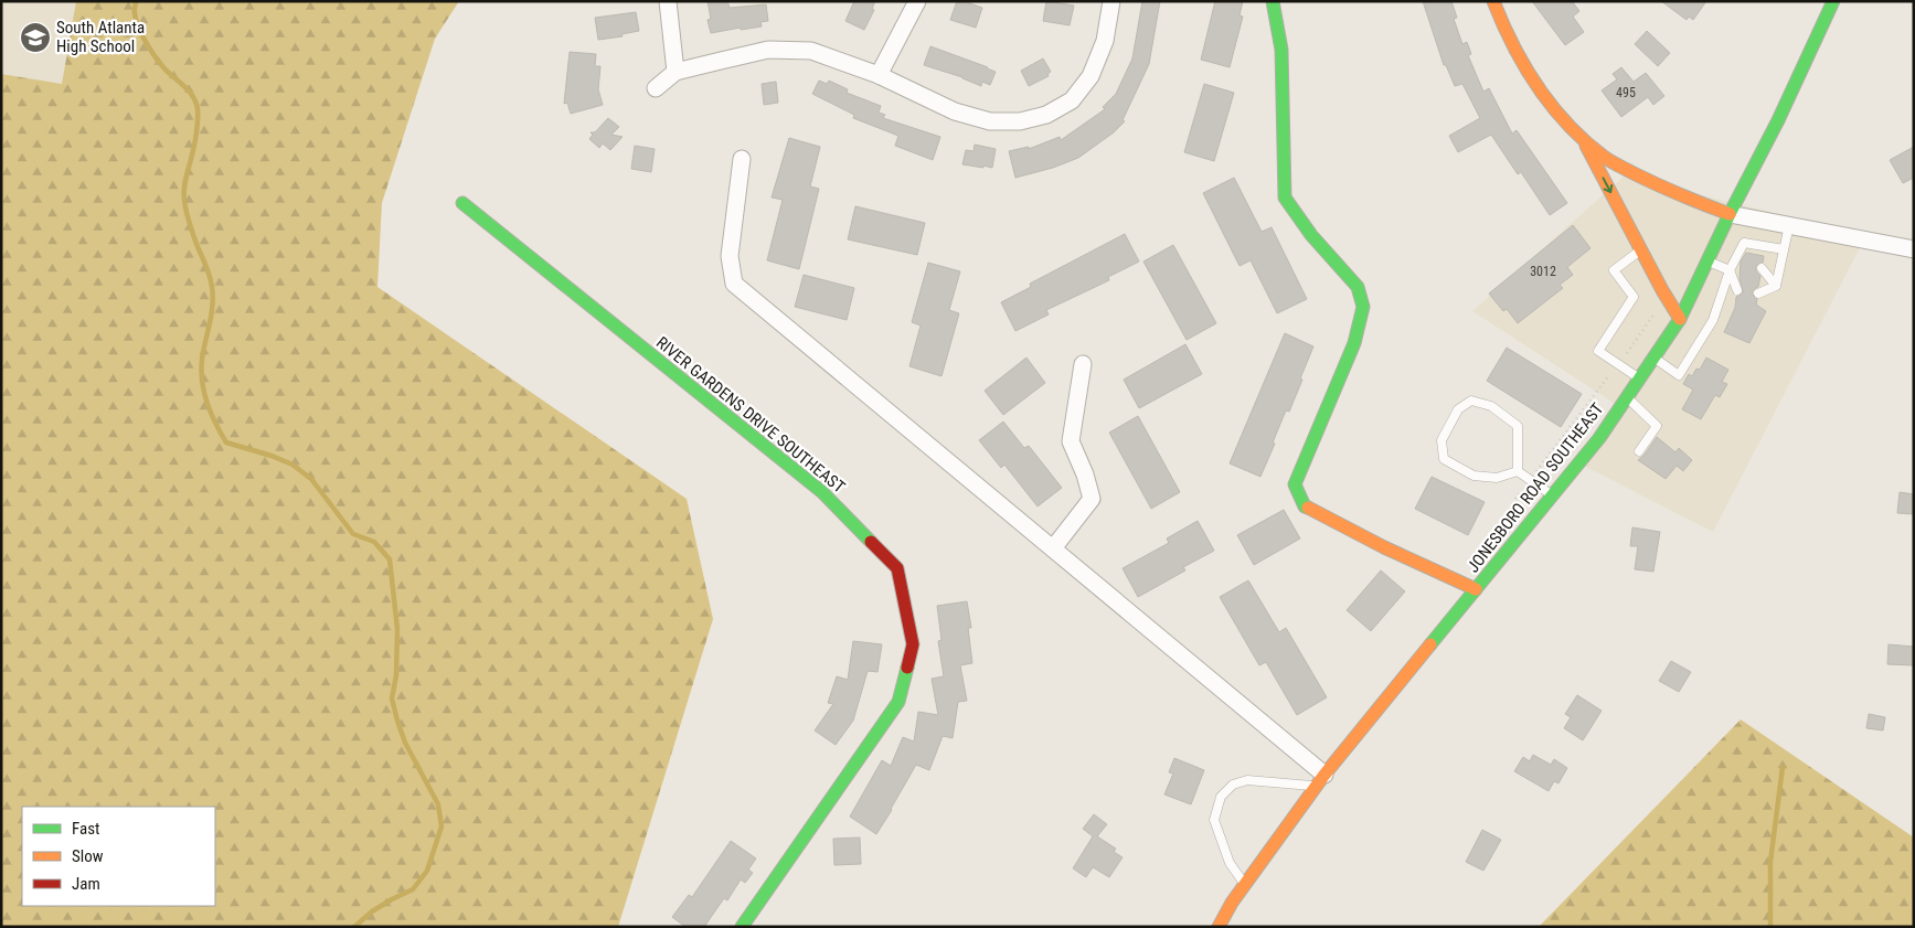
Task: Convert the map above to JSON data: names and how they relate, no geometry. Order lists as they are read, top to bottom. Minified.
{"streets":{"street":["RIVER GARDENS DRIVE SOUTHEAST","JONESBORO ROAD SOUTHEAST"]},"places":{"school or university":["South Atlanta High School"]},"house_numbers":["495","3012"],"legend":["Fast","Slow","Jam"]}
